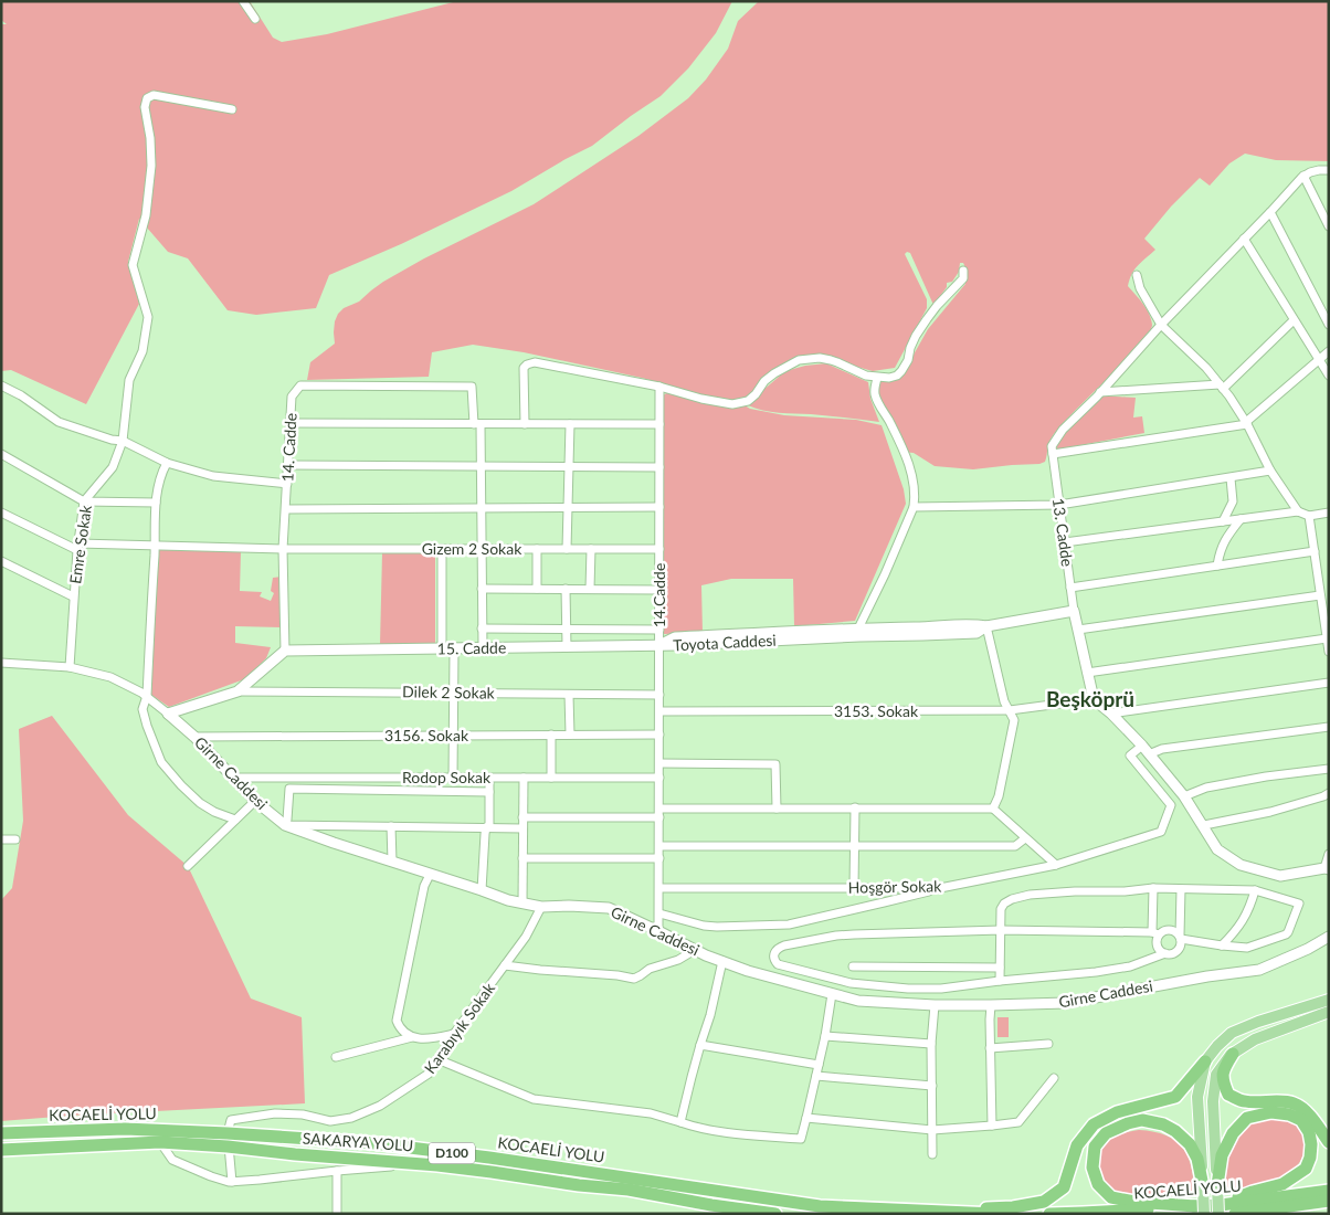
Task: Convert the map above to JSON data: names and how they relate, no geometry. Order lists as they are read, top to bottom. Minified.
{"streets":{"highway":["KOCAELİ YOLU","SAKARYA YOLU","D100"],"street":["14. Cadde","13. Cadde","Emre Sokak","Gizem 2 Sokak","14.Cadde","Toyota Caddesi","15. Cadde","Dilek 2 Sokak","3153. Sokak","3156. Sokak","Girne Caddesi","Rodop Sokak","Hoşgör Sokak","Karabıyık Sokak"]},"crossings":[["14. Cadde","Gizem 2 Sokak"],["14. Cadde","15. Cadde"],["13. Cadde","Toyota Caddesi"],["13. Cadde","3153. Sokak"],["Emre Sokak","Gizem 2 Sokak"],["Emre Sokak","Girne Caddesi"],["Gizem 2 Sokak","14.Cadde"],["14.Cadde","Toyota Caddesi"],["14.Cadde","15. Cadde"],["14.Cadde","Dilek 2 Sokak"],["14.Cadde","3153. Sokak"],["14.Cadde","3156. Sokak"],["14.Cadde","Girne Caddesi"],["14.Cadde","Rodop Sokak"],["14.Cadde","Hoşgör Sokak"],["Toyota Caddesi","15. Cadde"],["3156. Sokak","Girne Caddesi"],["Girne Caddesi","Rodop Sokak"],["Girne Caddesi","Karabıyık Sokak"],["Karabıyık Sokak","KOCAELİ YOLU"]],"districts":["Beşköprü"]}
